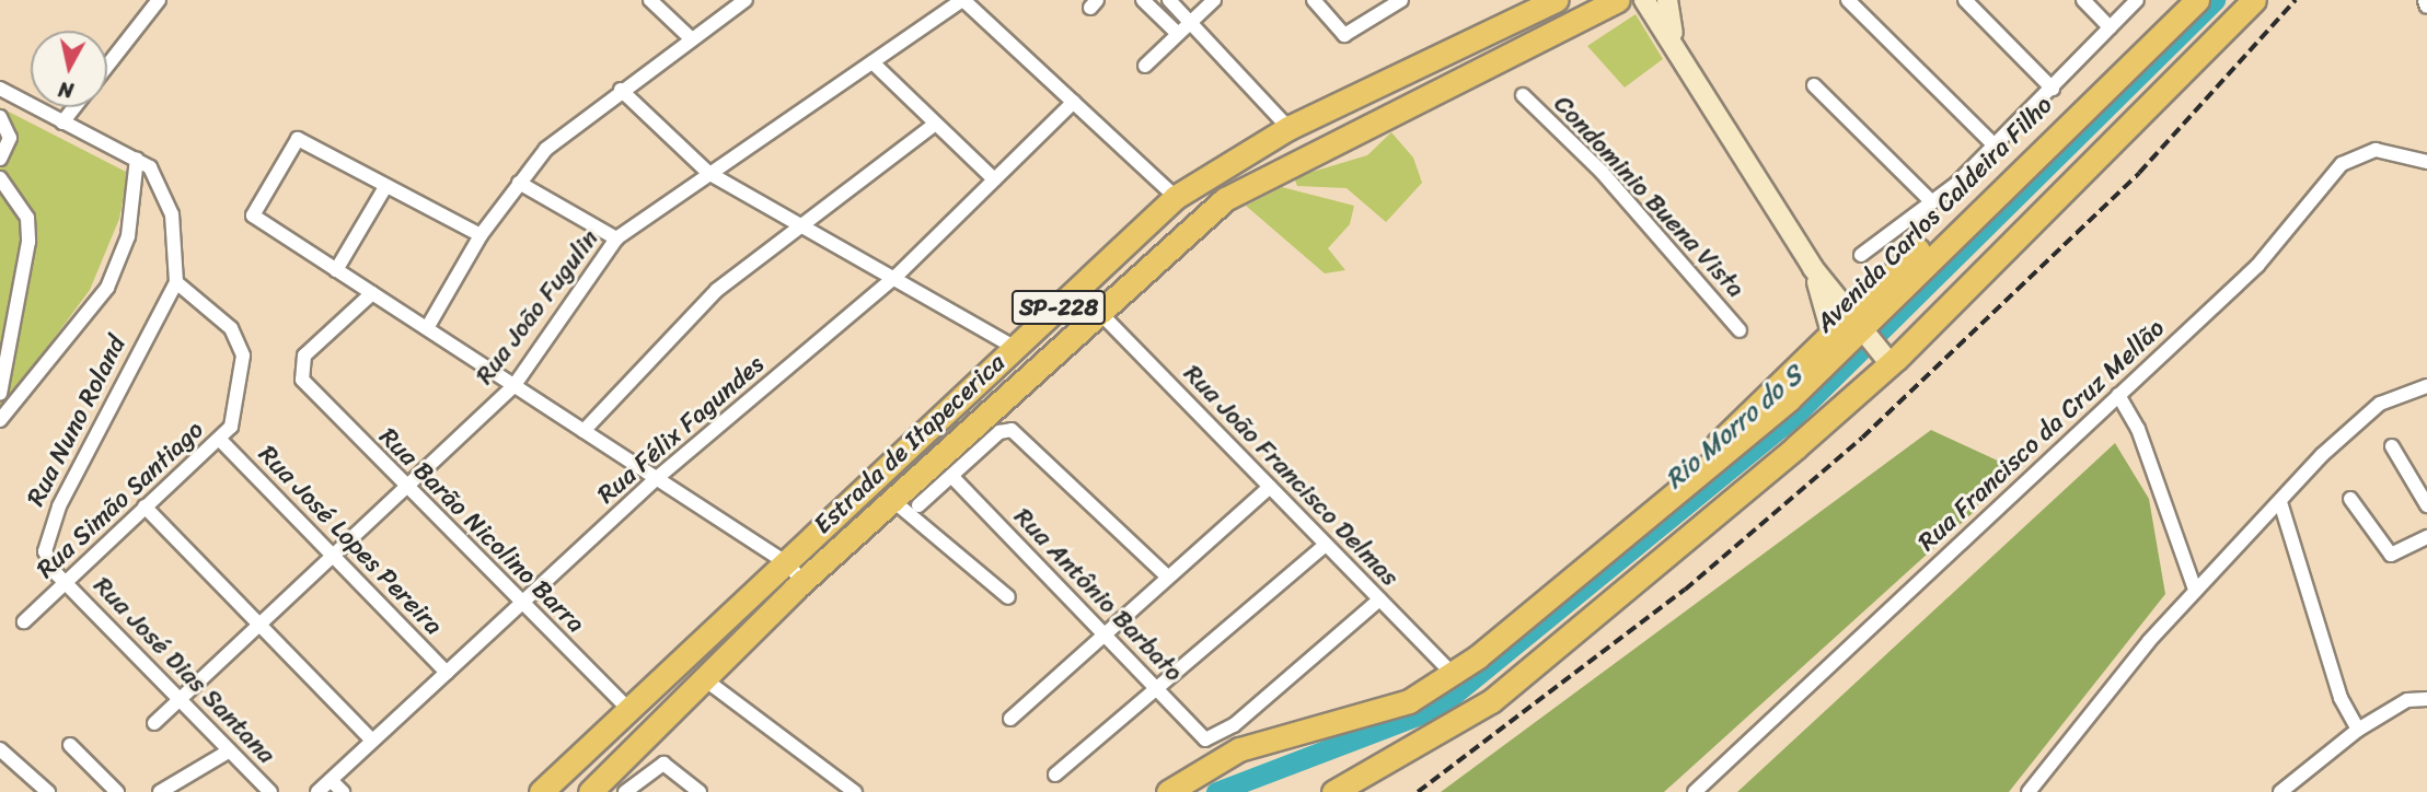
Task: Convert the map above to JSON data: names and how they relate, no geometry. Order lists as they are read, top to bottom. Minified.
{"streets":{"main road":["Avenida Carlos Caldeira Filho","SP-228","Estrada de Itapecerica"],"street":["Condominio Buena Vista","Rua João Fugulin","Rua Nuno Roland","Rua Félix Fagundes","Rua Francisco da Cruz Mellão","Rua João Francisco Delmas","Rua Simão Santiago","Rua Barão Nicolino Barra","Rua José Lopes Pereira","Rua Antônio Barbato","Rua José Dias Santana"]},"crossings":[["Avenida Carlos Caldeira Filho","Rua João Francisco Delmas"],["Rua João Fugulin","Rua Barão Nicolino Barra"],["Rua João Fugulin","Rua José Lopes Pereira"],["Rua João Fugulin","Rua José Dias Santana"],["Rua Nuno Roland","Rua Simão Santiago"],["Rua Nuno Roland","Rua José Dias Santana"],["Rua Félix Fagundes","Rua Barão Nicolino Barra"],["Rua Félix Fagundes","Rua José Lopes Pereira"],["Estrada de Itapecerica","Rua João Francisco Delmas"],["Estrada de Itapecerica","Rua Barão Nicolino Barra"],["Rua João Francisco Delmas","Rua Antônio Barbato"],["Rua Simão Santiago","Rua José Lopes Pereira"],["Rua Simão Santiago","Rua José Dias Santana"]],"water":["Rio Morro do S"],"north":"bottom"}
